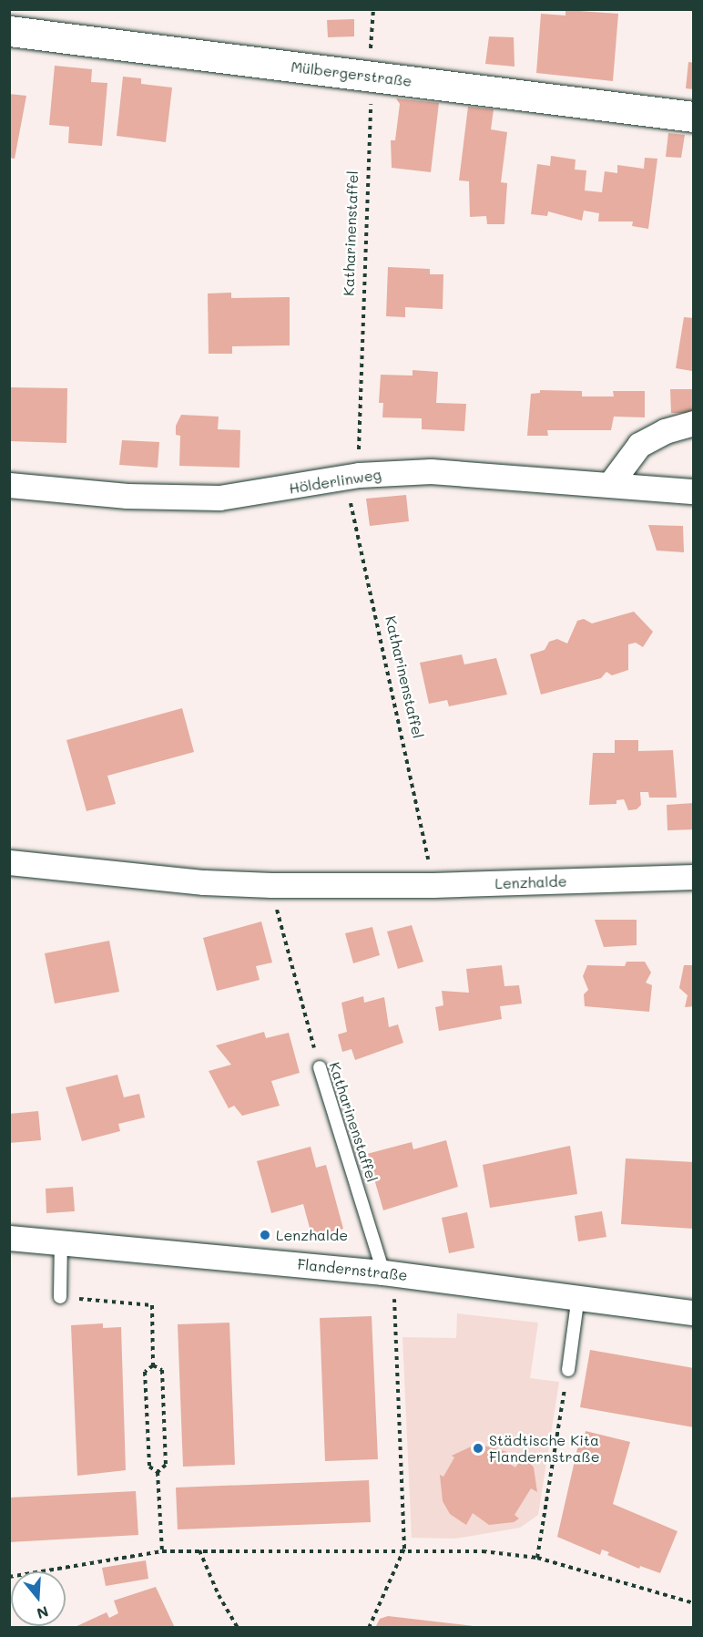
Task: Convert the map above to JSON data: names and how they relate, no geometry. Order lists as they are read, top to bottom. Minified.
{"streets":{"street":["Mülbergerstraße","Hölderlinweg","Lenzhalde","Flandernstraße"],"lane":["Katharinenstaffel"]},"crossings":[["Katharinenstaffel","Hölderlinweg"],["Katharinenstaffel","Lenzhalde"],["Katharinenstaffel","Flandernstraße"]],"places":["Lenzhalde","Städtische Kita Flandernstraße"],"north":"bottom"}
